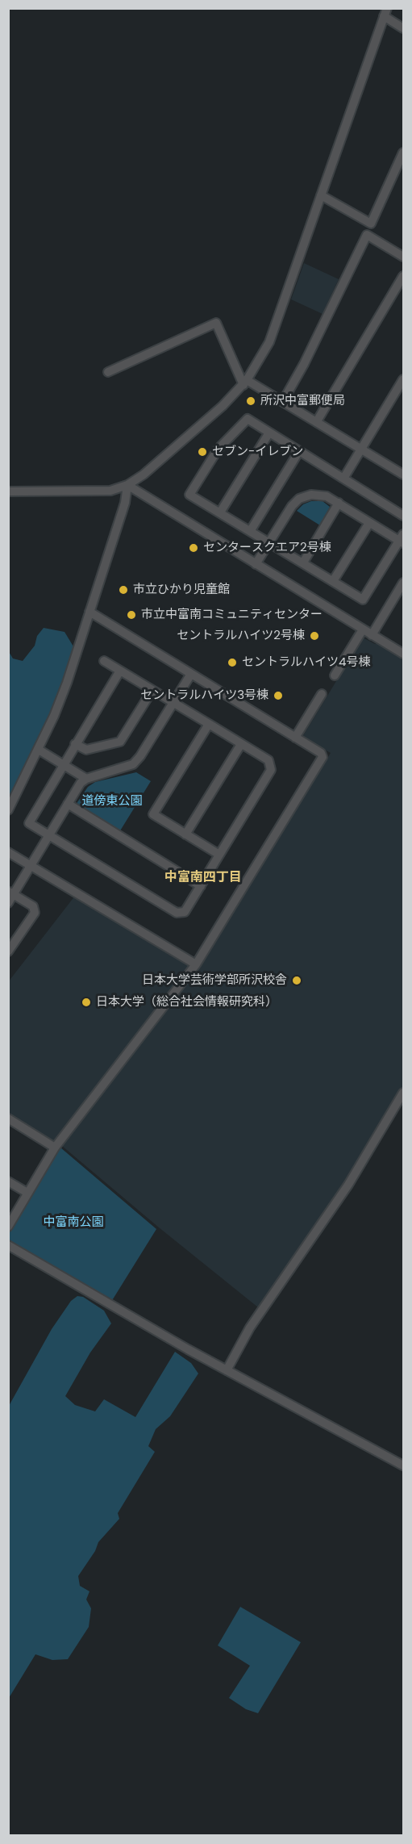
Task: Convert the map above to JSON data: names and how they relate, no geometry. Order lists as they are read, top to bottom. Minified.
{"districts":["中富南四丁目"],"parks":["道傍東公園","中富南公園"],"places":["所沢中富郵便局","セブン-イレブン","センタースクエア2号棟","市立ひかり児童館","市立中富南コミュニティセンター","セントラルハイツ2号棟","セントラルハイツ4号棟","セントラルハイツ3号棟","日本大学芸術学部所沢校舎","日本大学（総合社会情報研究科）"]}
